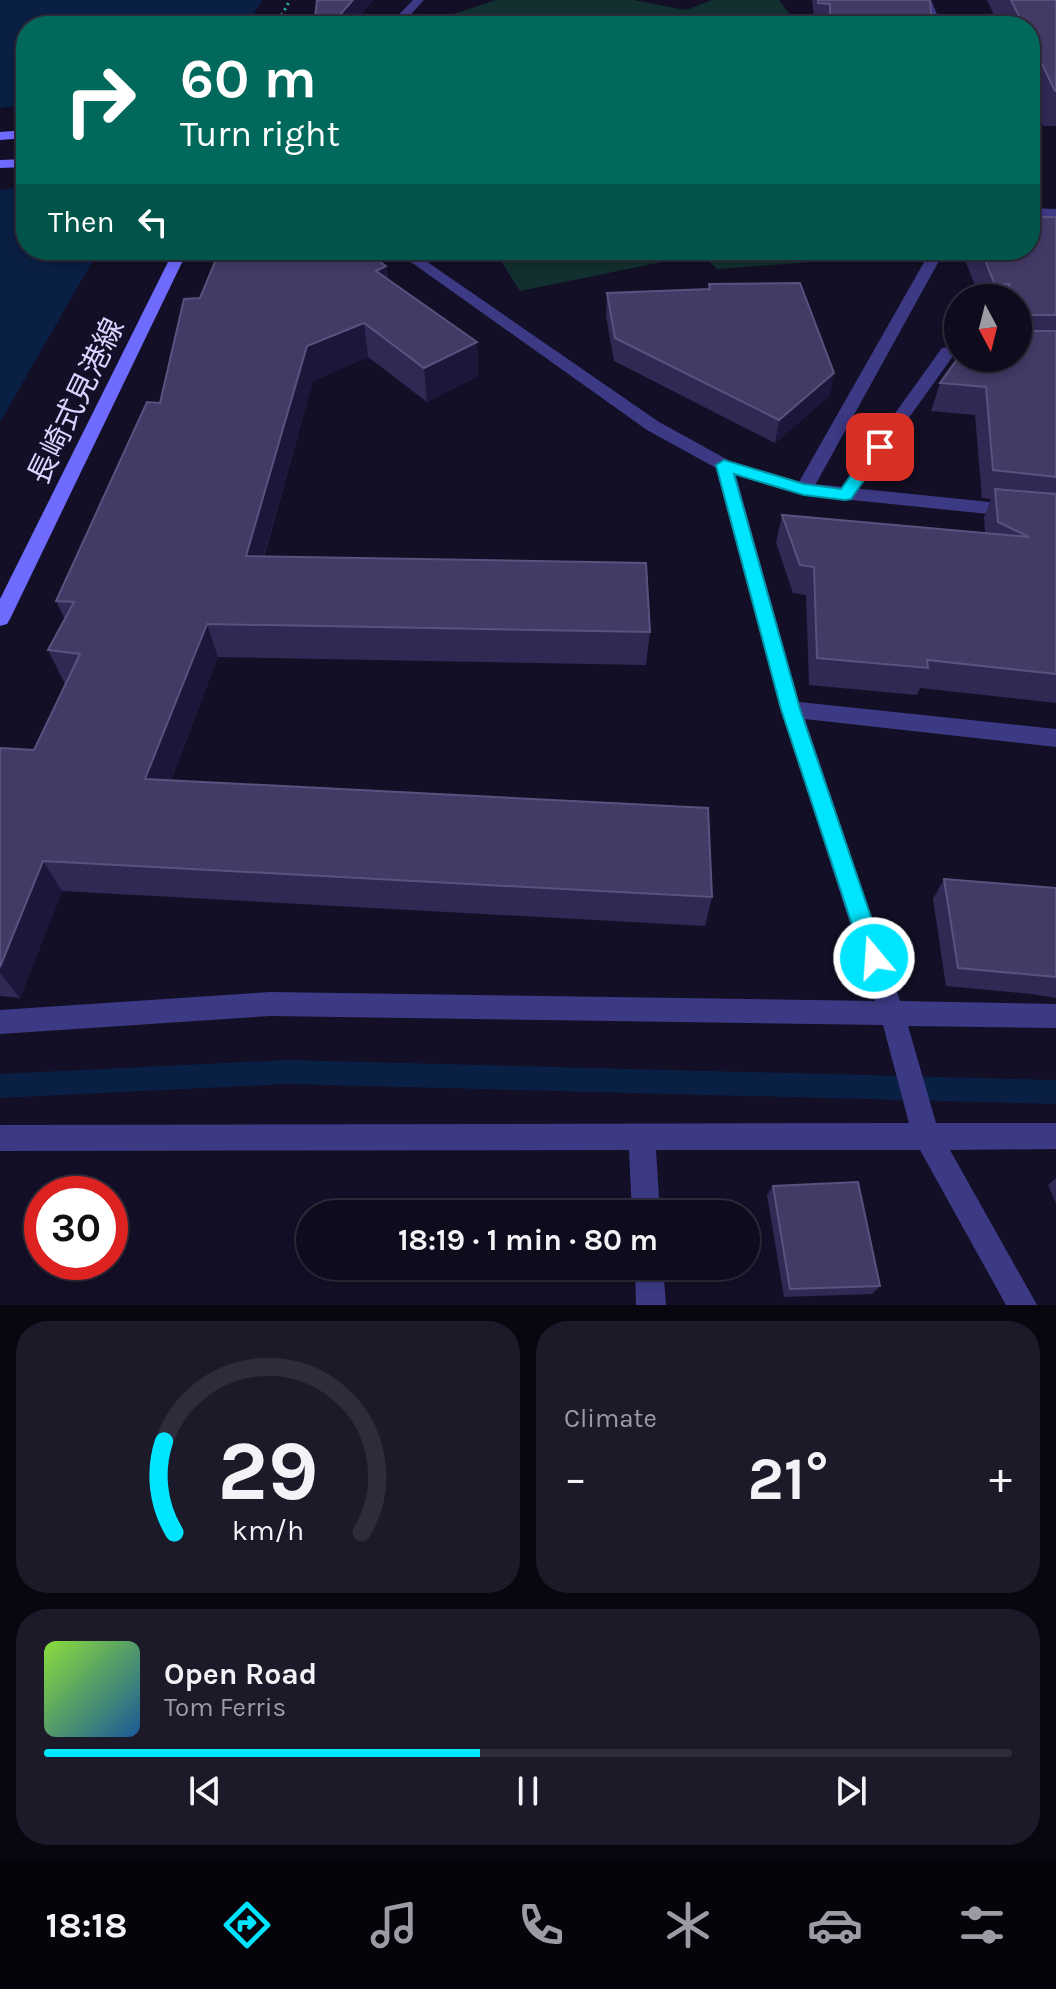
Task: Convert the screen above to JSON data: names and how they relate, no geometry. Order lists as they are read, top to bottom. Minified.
{"streets":{"main road":["長崎式見港線"]},"north":"bottom","page":{"turn":["60 m","Turn right"],"then":"Then","limit":"30","trip":"18:19 · 1 min · 80 m","tile":"Climate","heat":["−","21°","+"],"song":["Open Road","Tom Ferris"],"tabs":"18:18","gauge":["29","km/h"]}}
